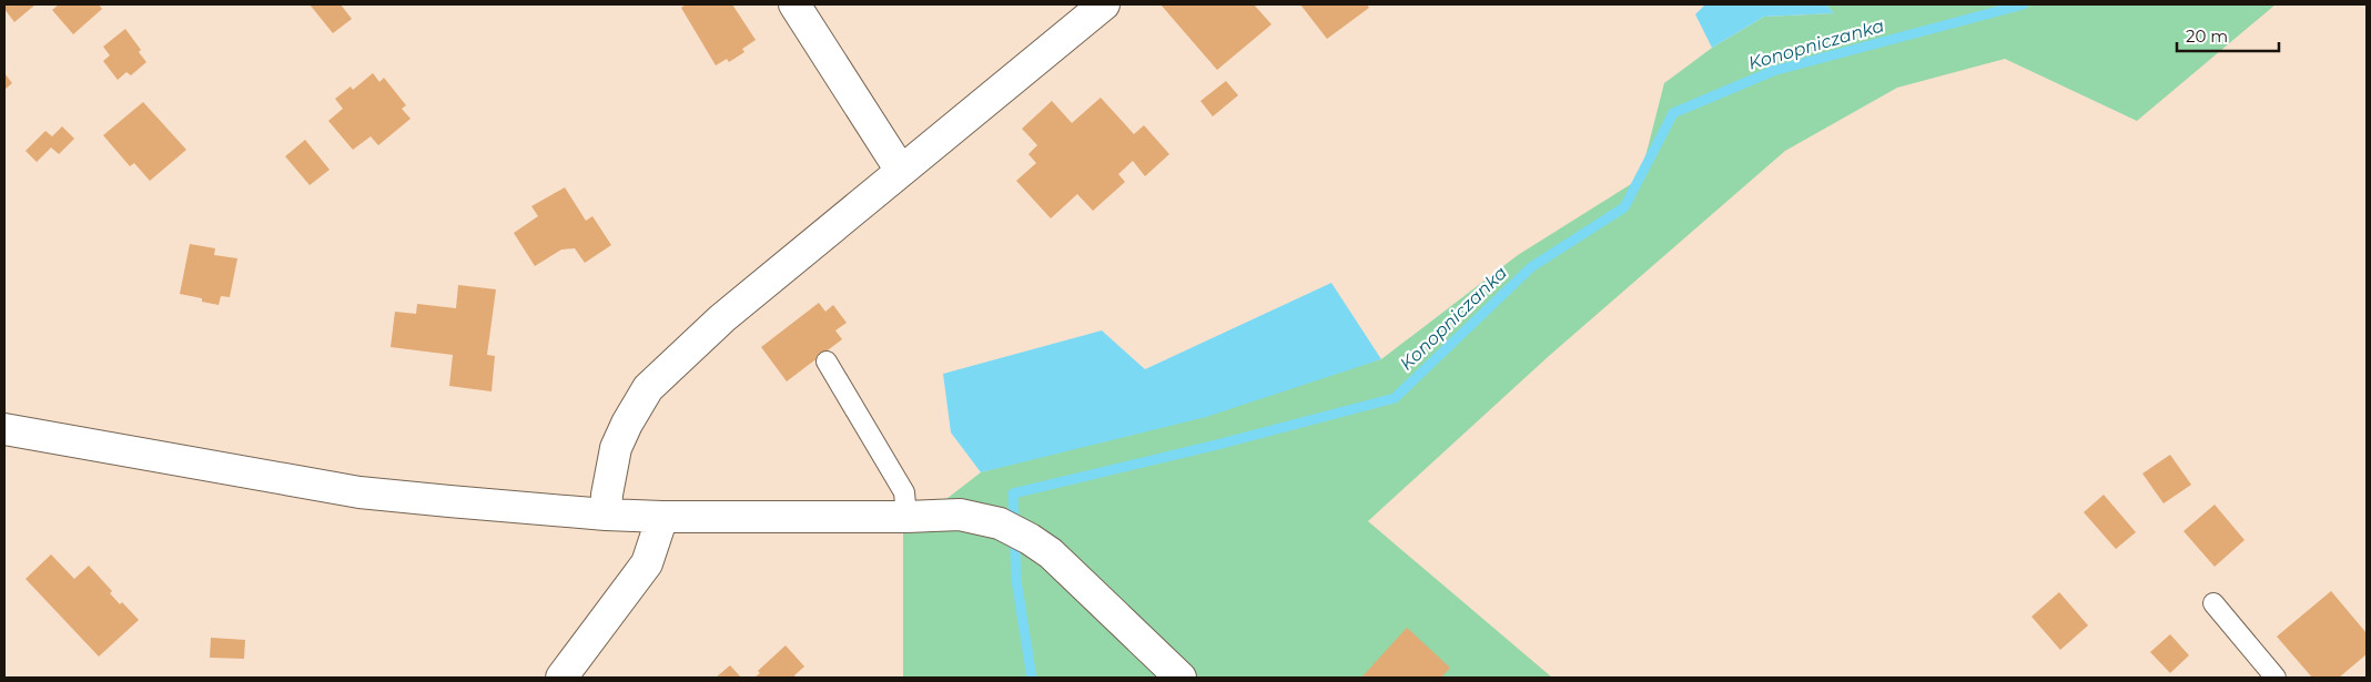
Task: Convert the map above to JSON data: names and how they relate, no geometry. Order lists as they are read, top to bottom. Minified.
{"water":["Konopniczanka"],"scale_bar":"20 m"}
